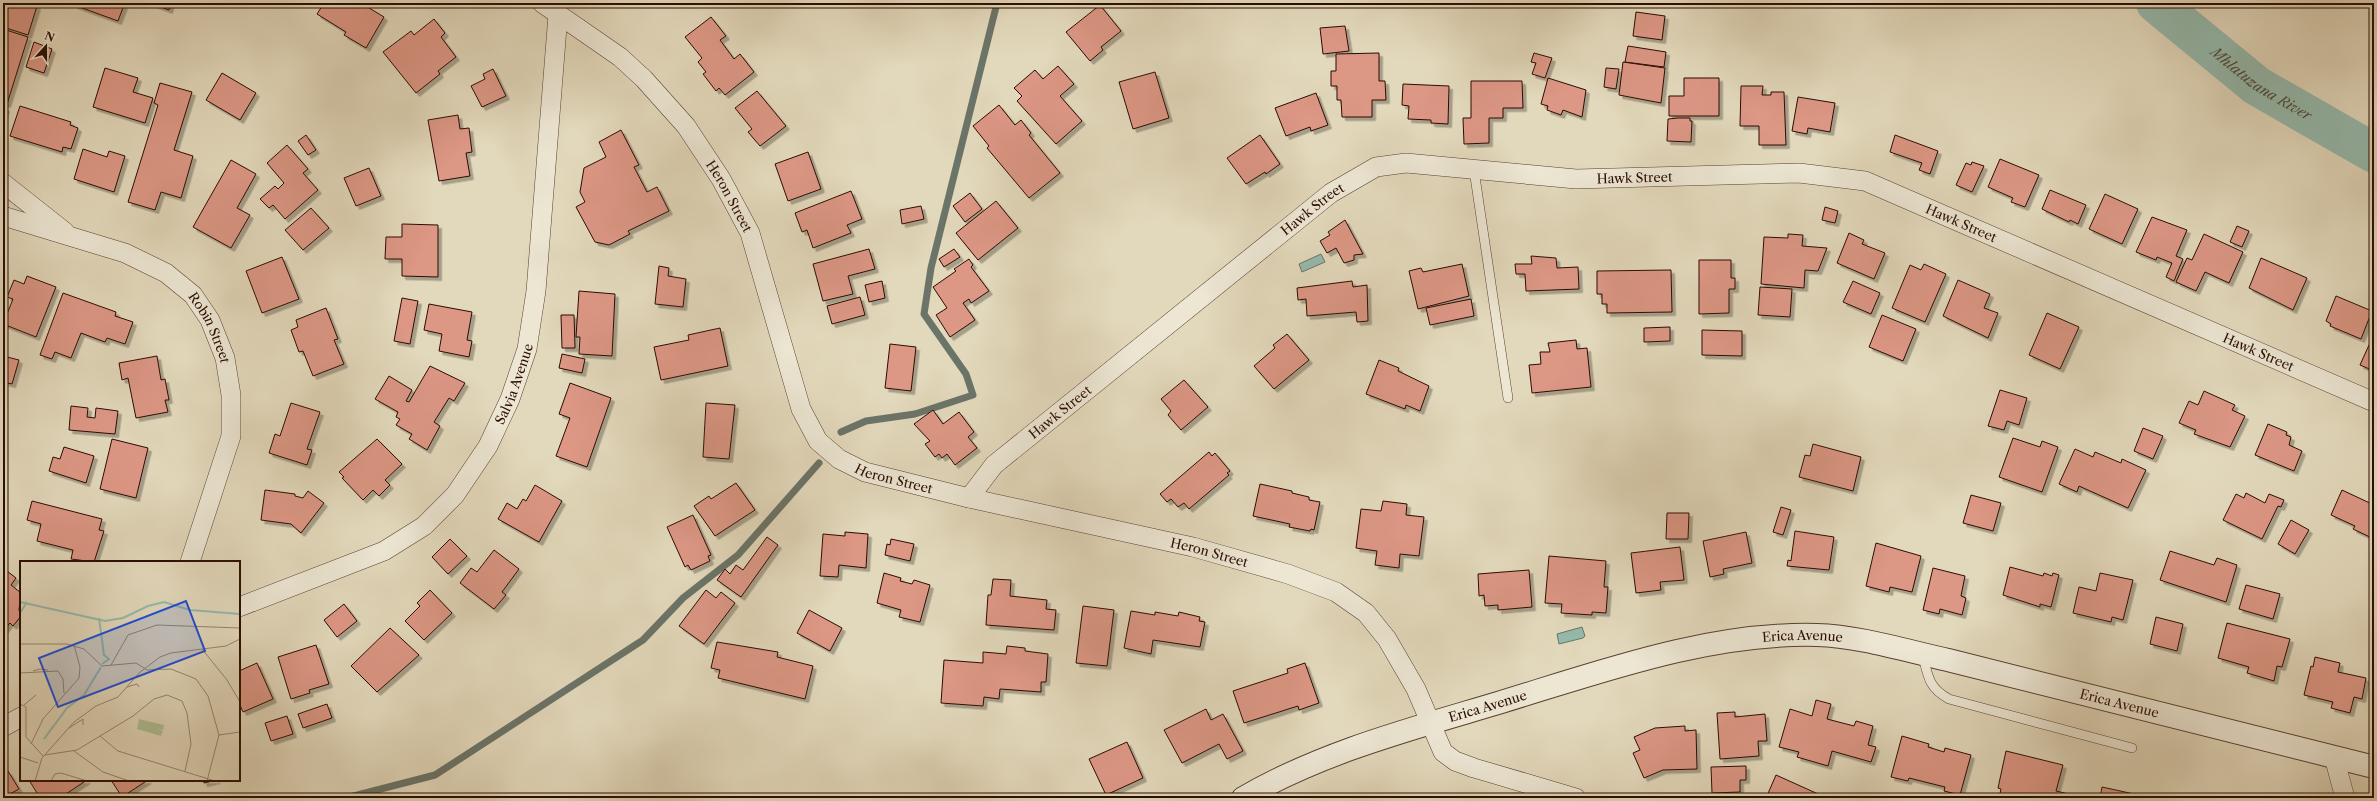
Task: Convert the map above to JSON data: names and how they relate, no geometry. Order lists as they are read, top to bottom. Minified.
{"streets":{"street":["Hawk Street","Heron Street","Robin Street","Salvia Avenue","Erica Avenue"]},"crossings":[["Hawk Street","Heron Street"],["Heron Street","Salvia Avenue"],["Heron Street","Erica Avenue"]],"water":["Mhlatuzana River"],"north":"top"}
